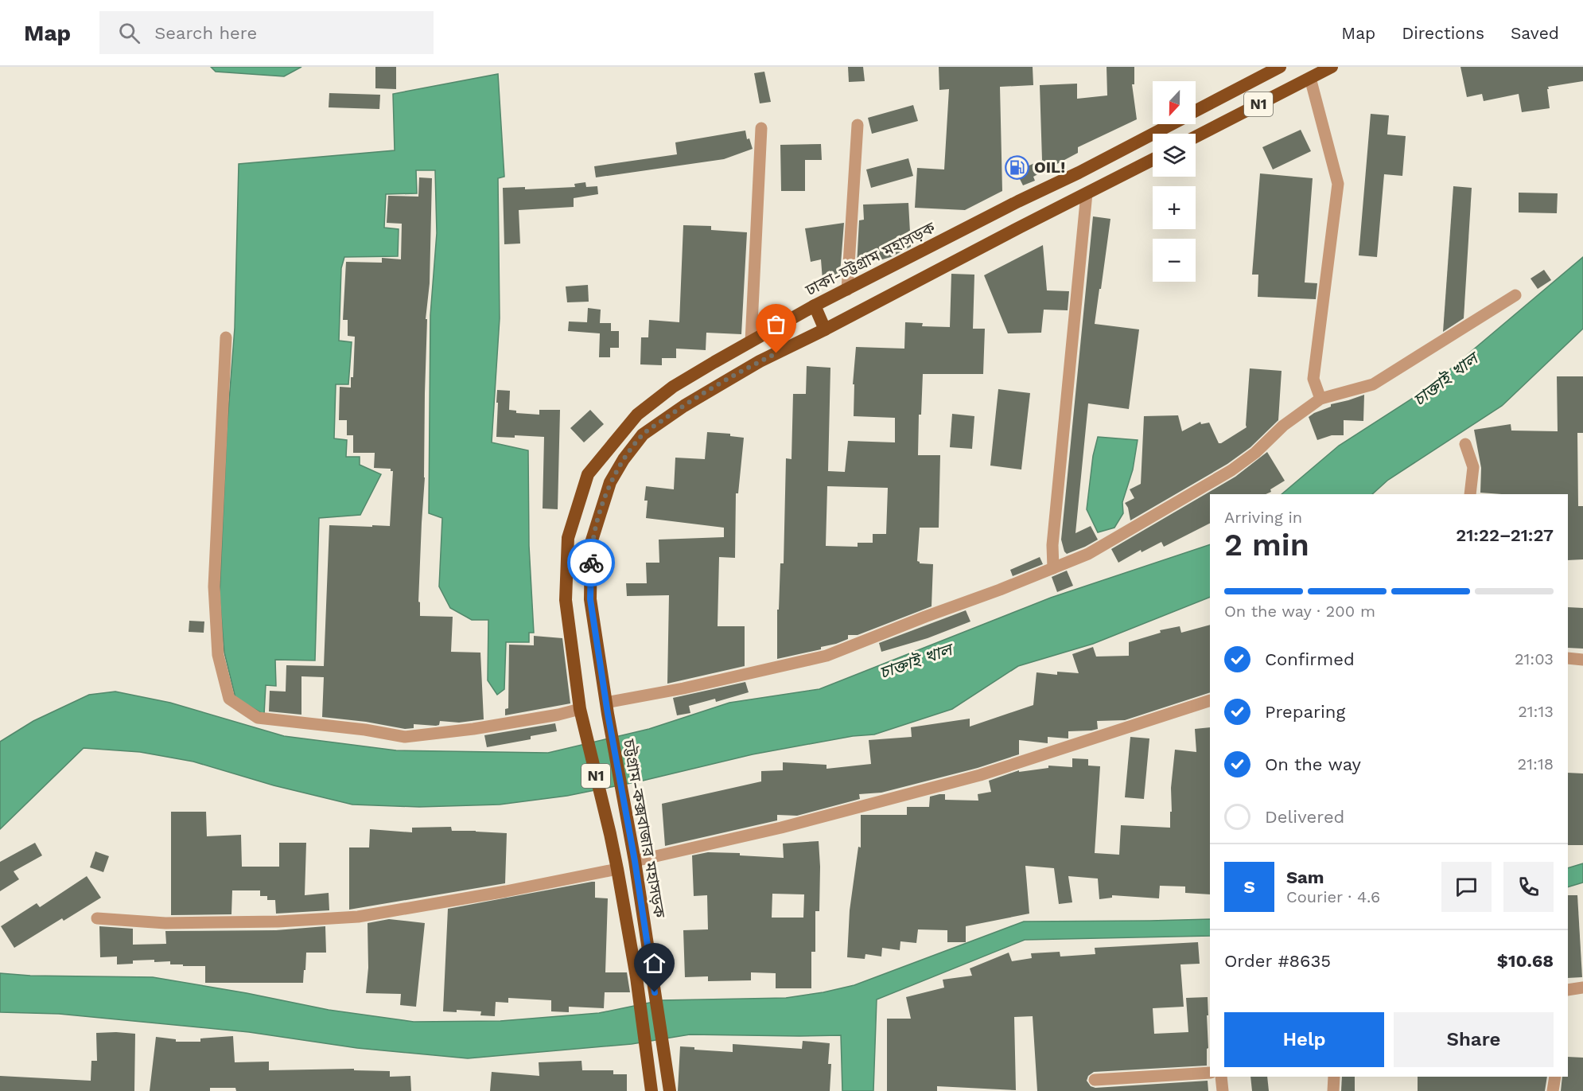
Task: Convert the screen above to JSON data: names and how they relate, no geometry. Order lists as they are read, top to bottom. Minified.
{"streets":{"highway":["N1","ঢাকা-চট্টগ্রাম মহাসড়ক","চট্টগ্রাম-কক্সবাজার মহাসড়ক"]},"crossings":[["N1","ঢাকা-চট্টগ্রাম মহাসড়ক"],["N1","চট্টগ্রাম-কক্সবাজার মহাসড়ক"]],"water":["চাক্তাই খাল"],"places":{"fuel station":["OIL!"]},"north":"bottom","page":{"header":"Map","search":"Search here","nav":["Map","Directions","Saved"],"map_buttons":["+","−"],"heading":["2 min","Arriving in","21:22–21:27"],"panel":["Sam","Courier · 4.6","Order #8635","$10.68"],"bar":"On the way · 200 m","list":[["Confirmed","21:03"],["Preparing","21:13"],["On the way","21:18"],"Delivered"],"round":"S","buttons":["Help","Share"]}}
